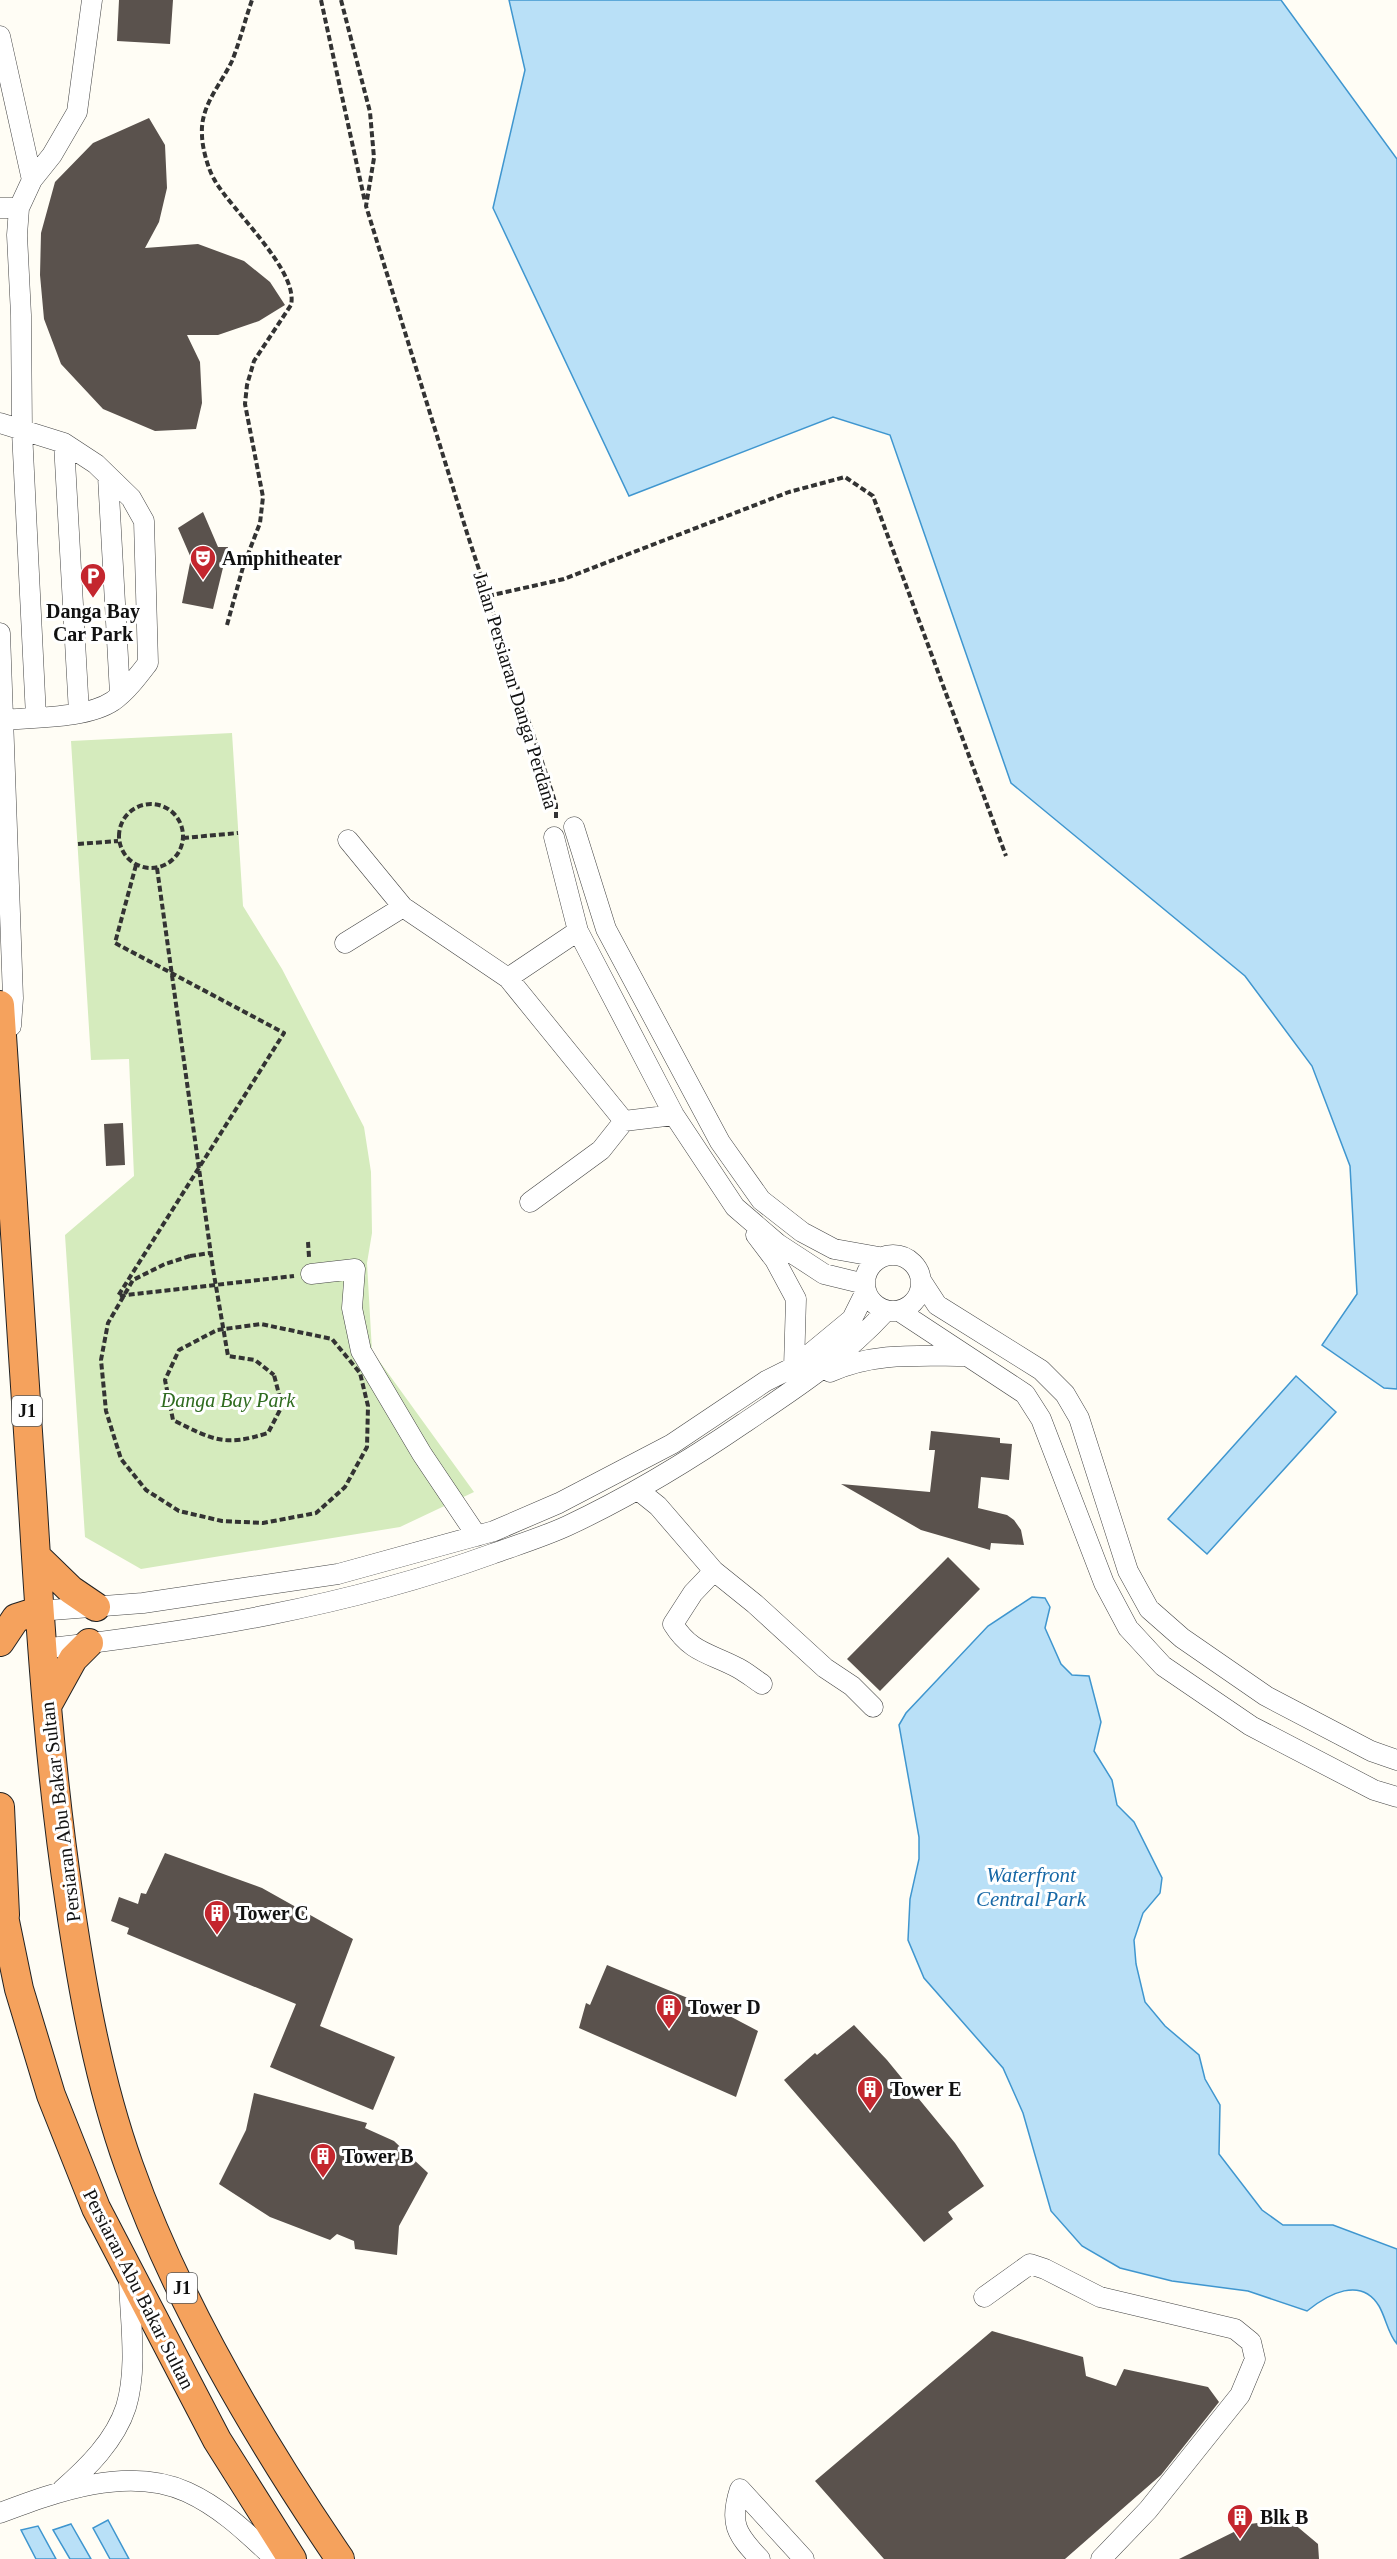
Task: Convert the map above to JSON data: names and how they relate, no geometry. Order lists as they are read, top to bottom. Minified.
{"streets":{"highway":["J1","Persiaran Abu Bakar Sultan"],"street":["Jalan Persiaran Danga Perdana"]},"water":["Waterfront Central Park"],"parks":["Danga Bay Park"],"places":{"theatre":["Amphitheater"],"parking":["Danga Bay Car Park"],"building":["Tower C","Tower D","Tower E","Tower B","Blk B"]}}
